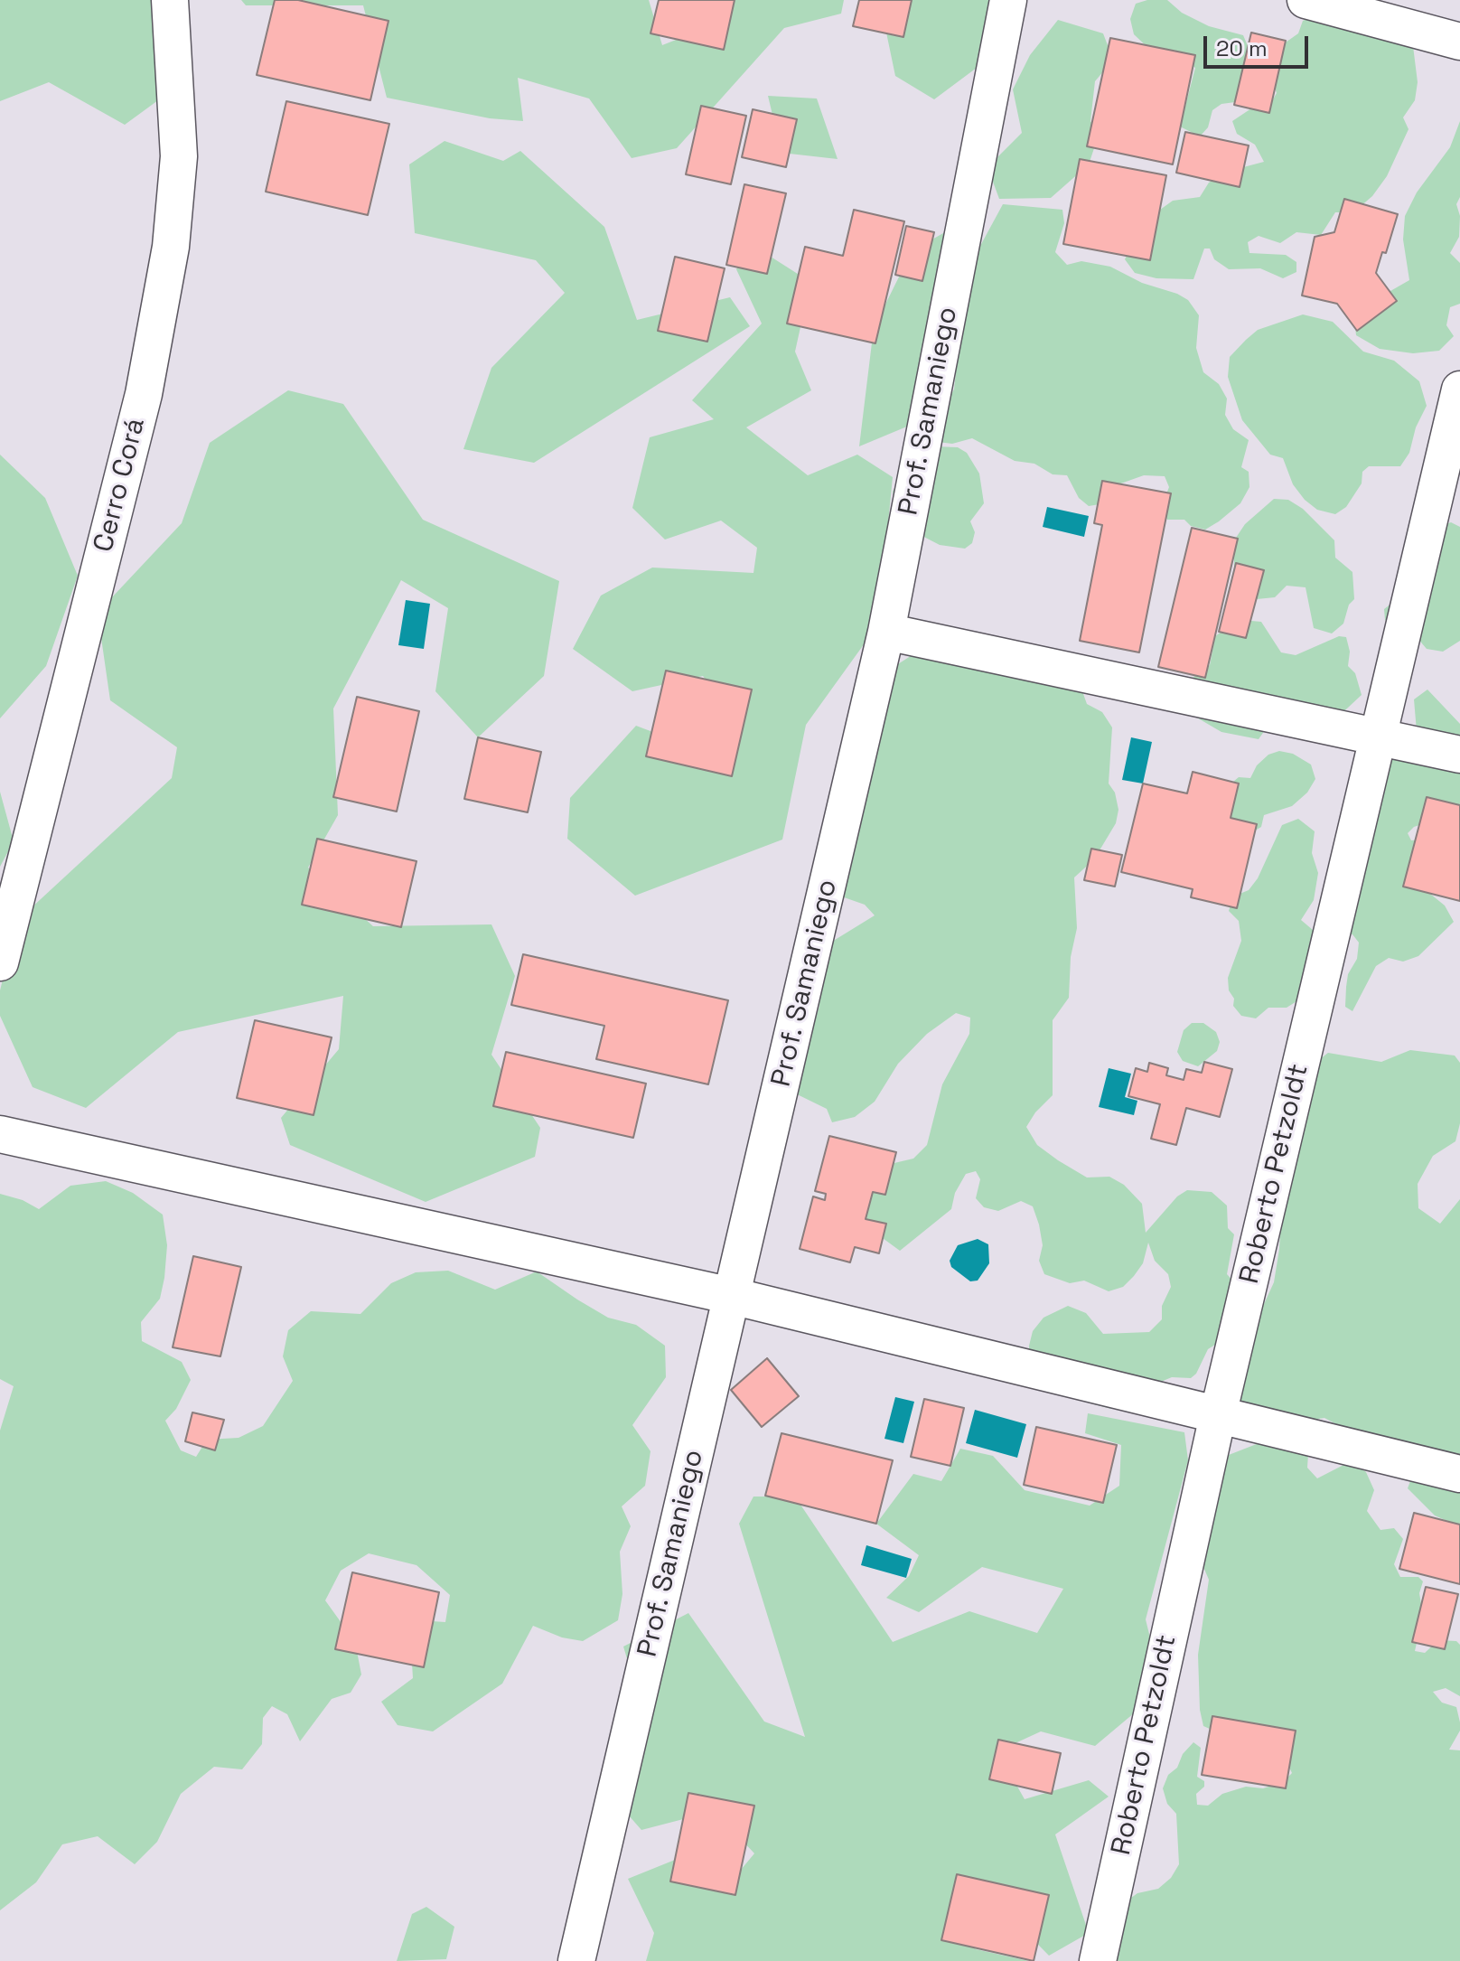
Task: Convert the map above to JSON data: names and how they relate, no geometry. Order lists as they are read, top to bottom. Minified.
{"streets":{"street":["Prof. Samaniego","Cerro Corá","Roberto Petzoldt"]},"scale_bar":"20 m"}
